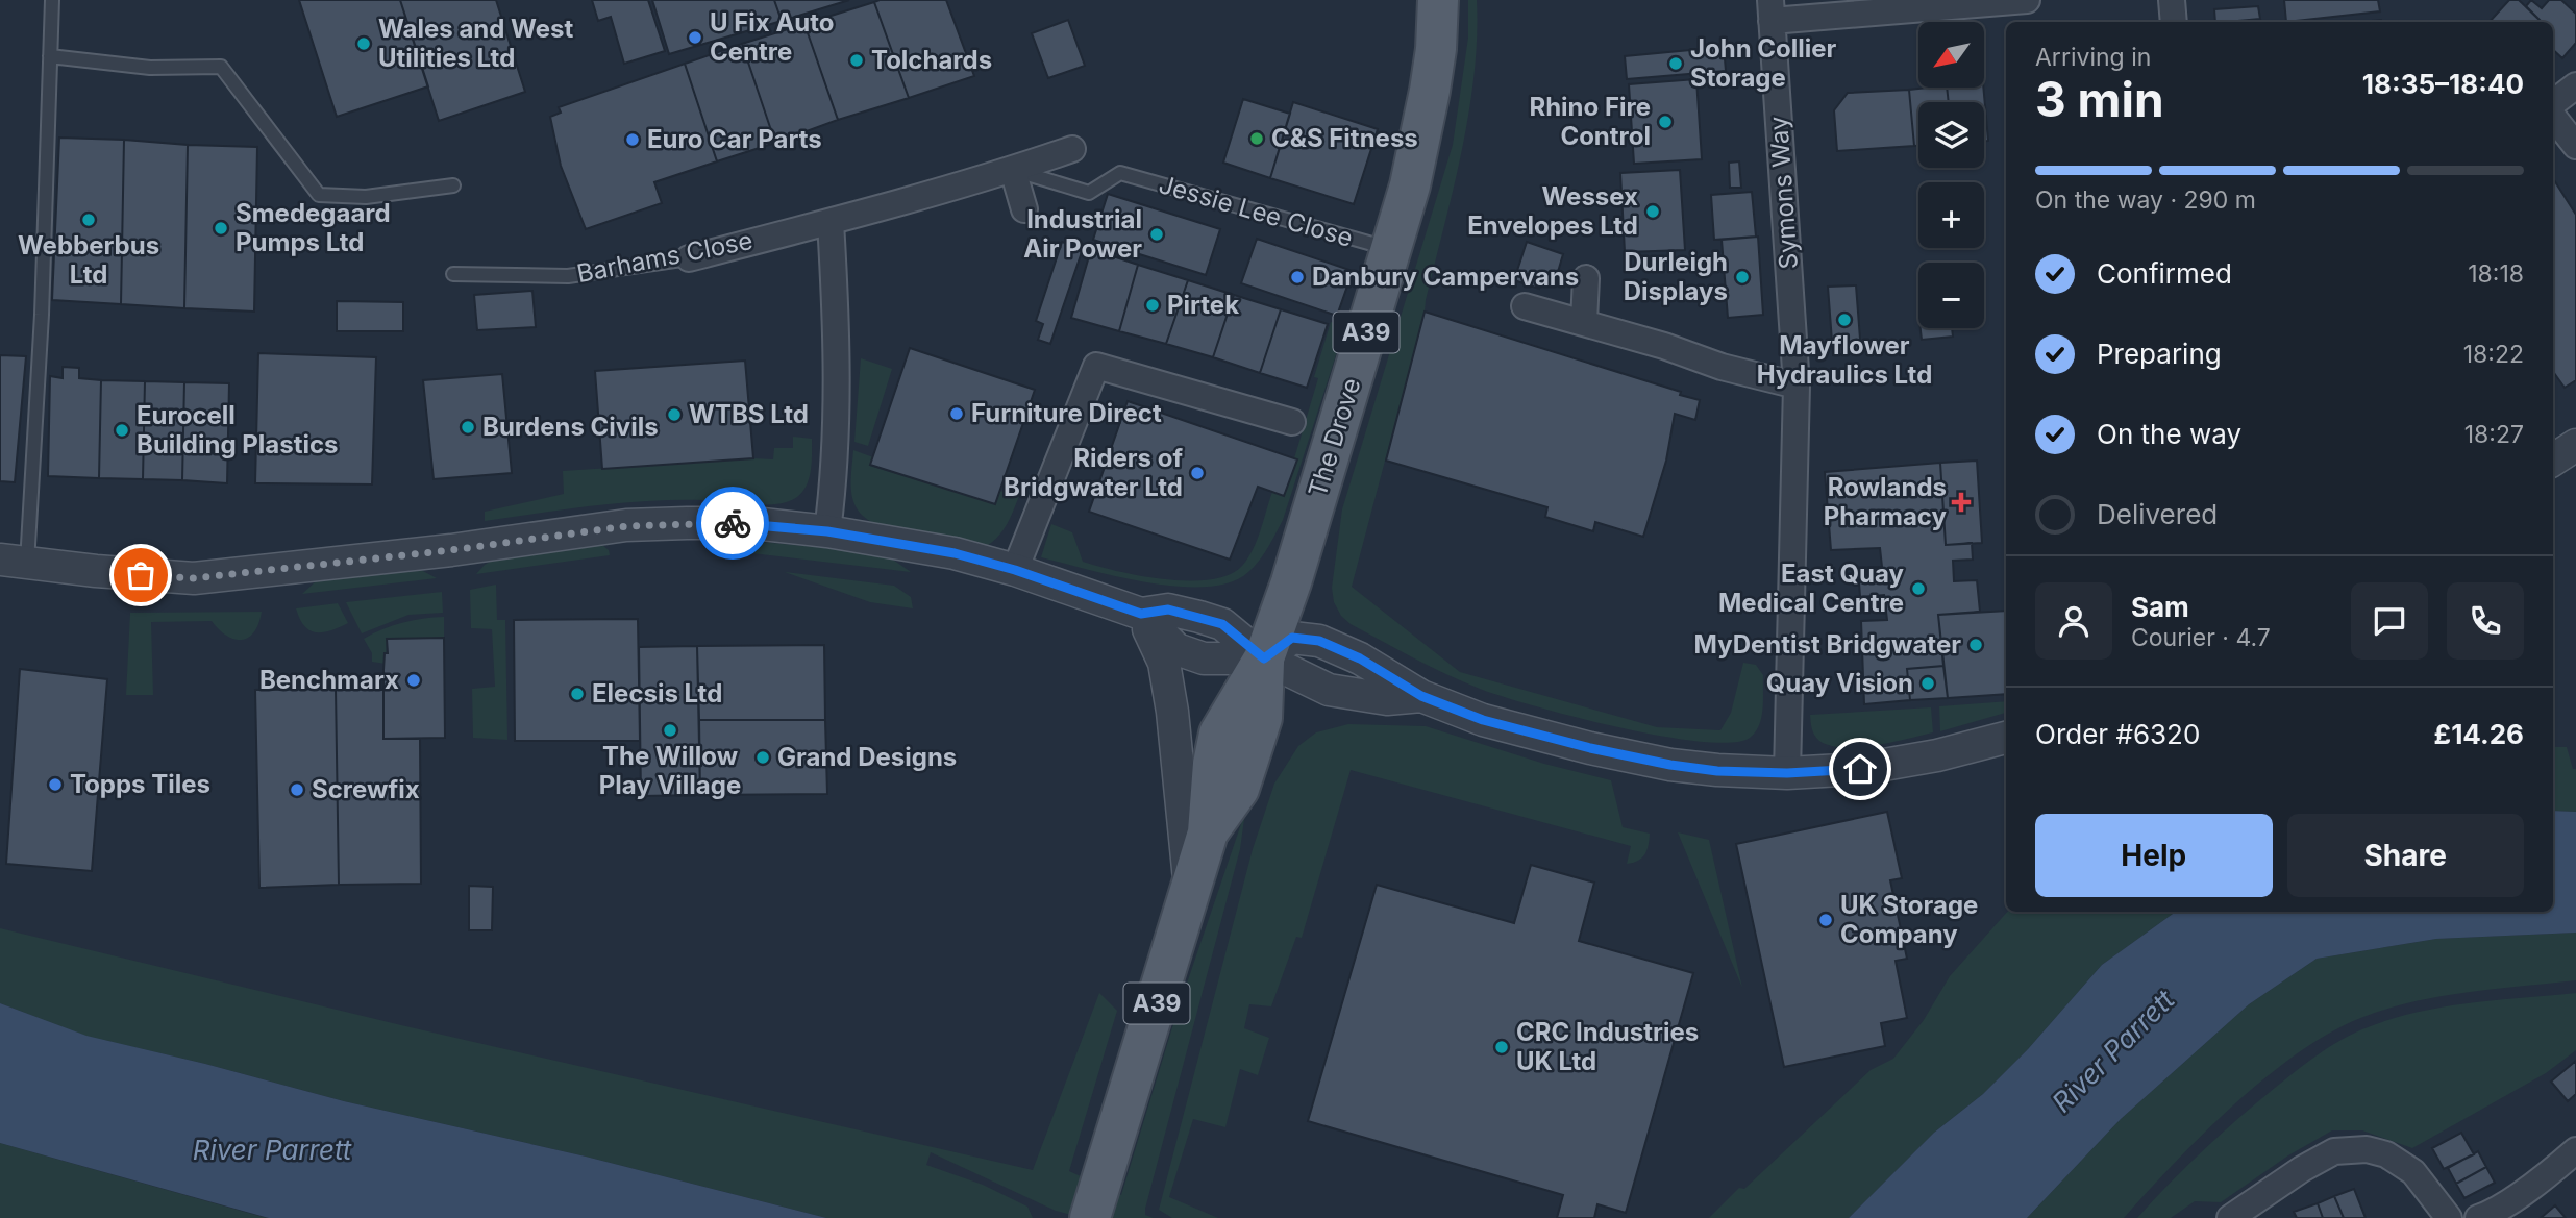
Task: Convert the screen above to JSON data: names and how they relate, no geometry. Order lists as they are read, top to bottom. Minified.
{"streets":{"main road":["A39","The Drove"],"street":["Symons Way","Barhams Close"],"lane":["Jessie Lee Close"]},"crossings":[["Jessie Lee Close","Barhams Close"],["Jessie Lee Close","The Drove"],["A39","The Drove"]],"water":["River Parrett"],"places":{"other":["U Fix Auto Centre","Wales and West Utilities Ltd","Tolchards","John Collier Storage","Rhino Fire Control","C&S Fitness","Euro Car Parts","Wessex Envelopes Ltd","Webberbus Ltd","Smedegaard Pumps Ltd","Industrial Air Power","Danbury Campervans","Durleigh Displays","Pirtek","Mayflower Hydraulics Ltd","Furniture Direct","WTBS Ltd","Burdens Civils","Eurocell Building Plastics","Riders of Bridgwater Ltd","East Quay Medical Centre","MyDentist Bridgwater","Benchmarx","Quay Vision","Elecsis Ltd","The Willow Play Village","Grand Designs","Topps Tiles","Screwfix","UK Storage Company","CRC Industries UK Ltd"],"health":["Rowlands Pharmacy"]},"north":"bottom left","page":{"map_buttons":["+","−"],"heading":["3 min","Arriving in","18:35–18:40"],"panel":["Sam","Courier · 4.7","Order #6320","£14.26"],"bar":"On the way · 290 m","list":[["Confirmed","18:18"],["Preparing","18:22"],["On the way","18:27"],"Delivered"],"buttons":["Help","Share"]}}
